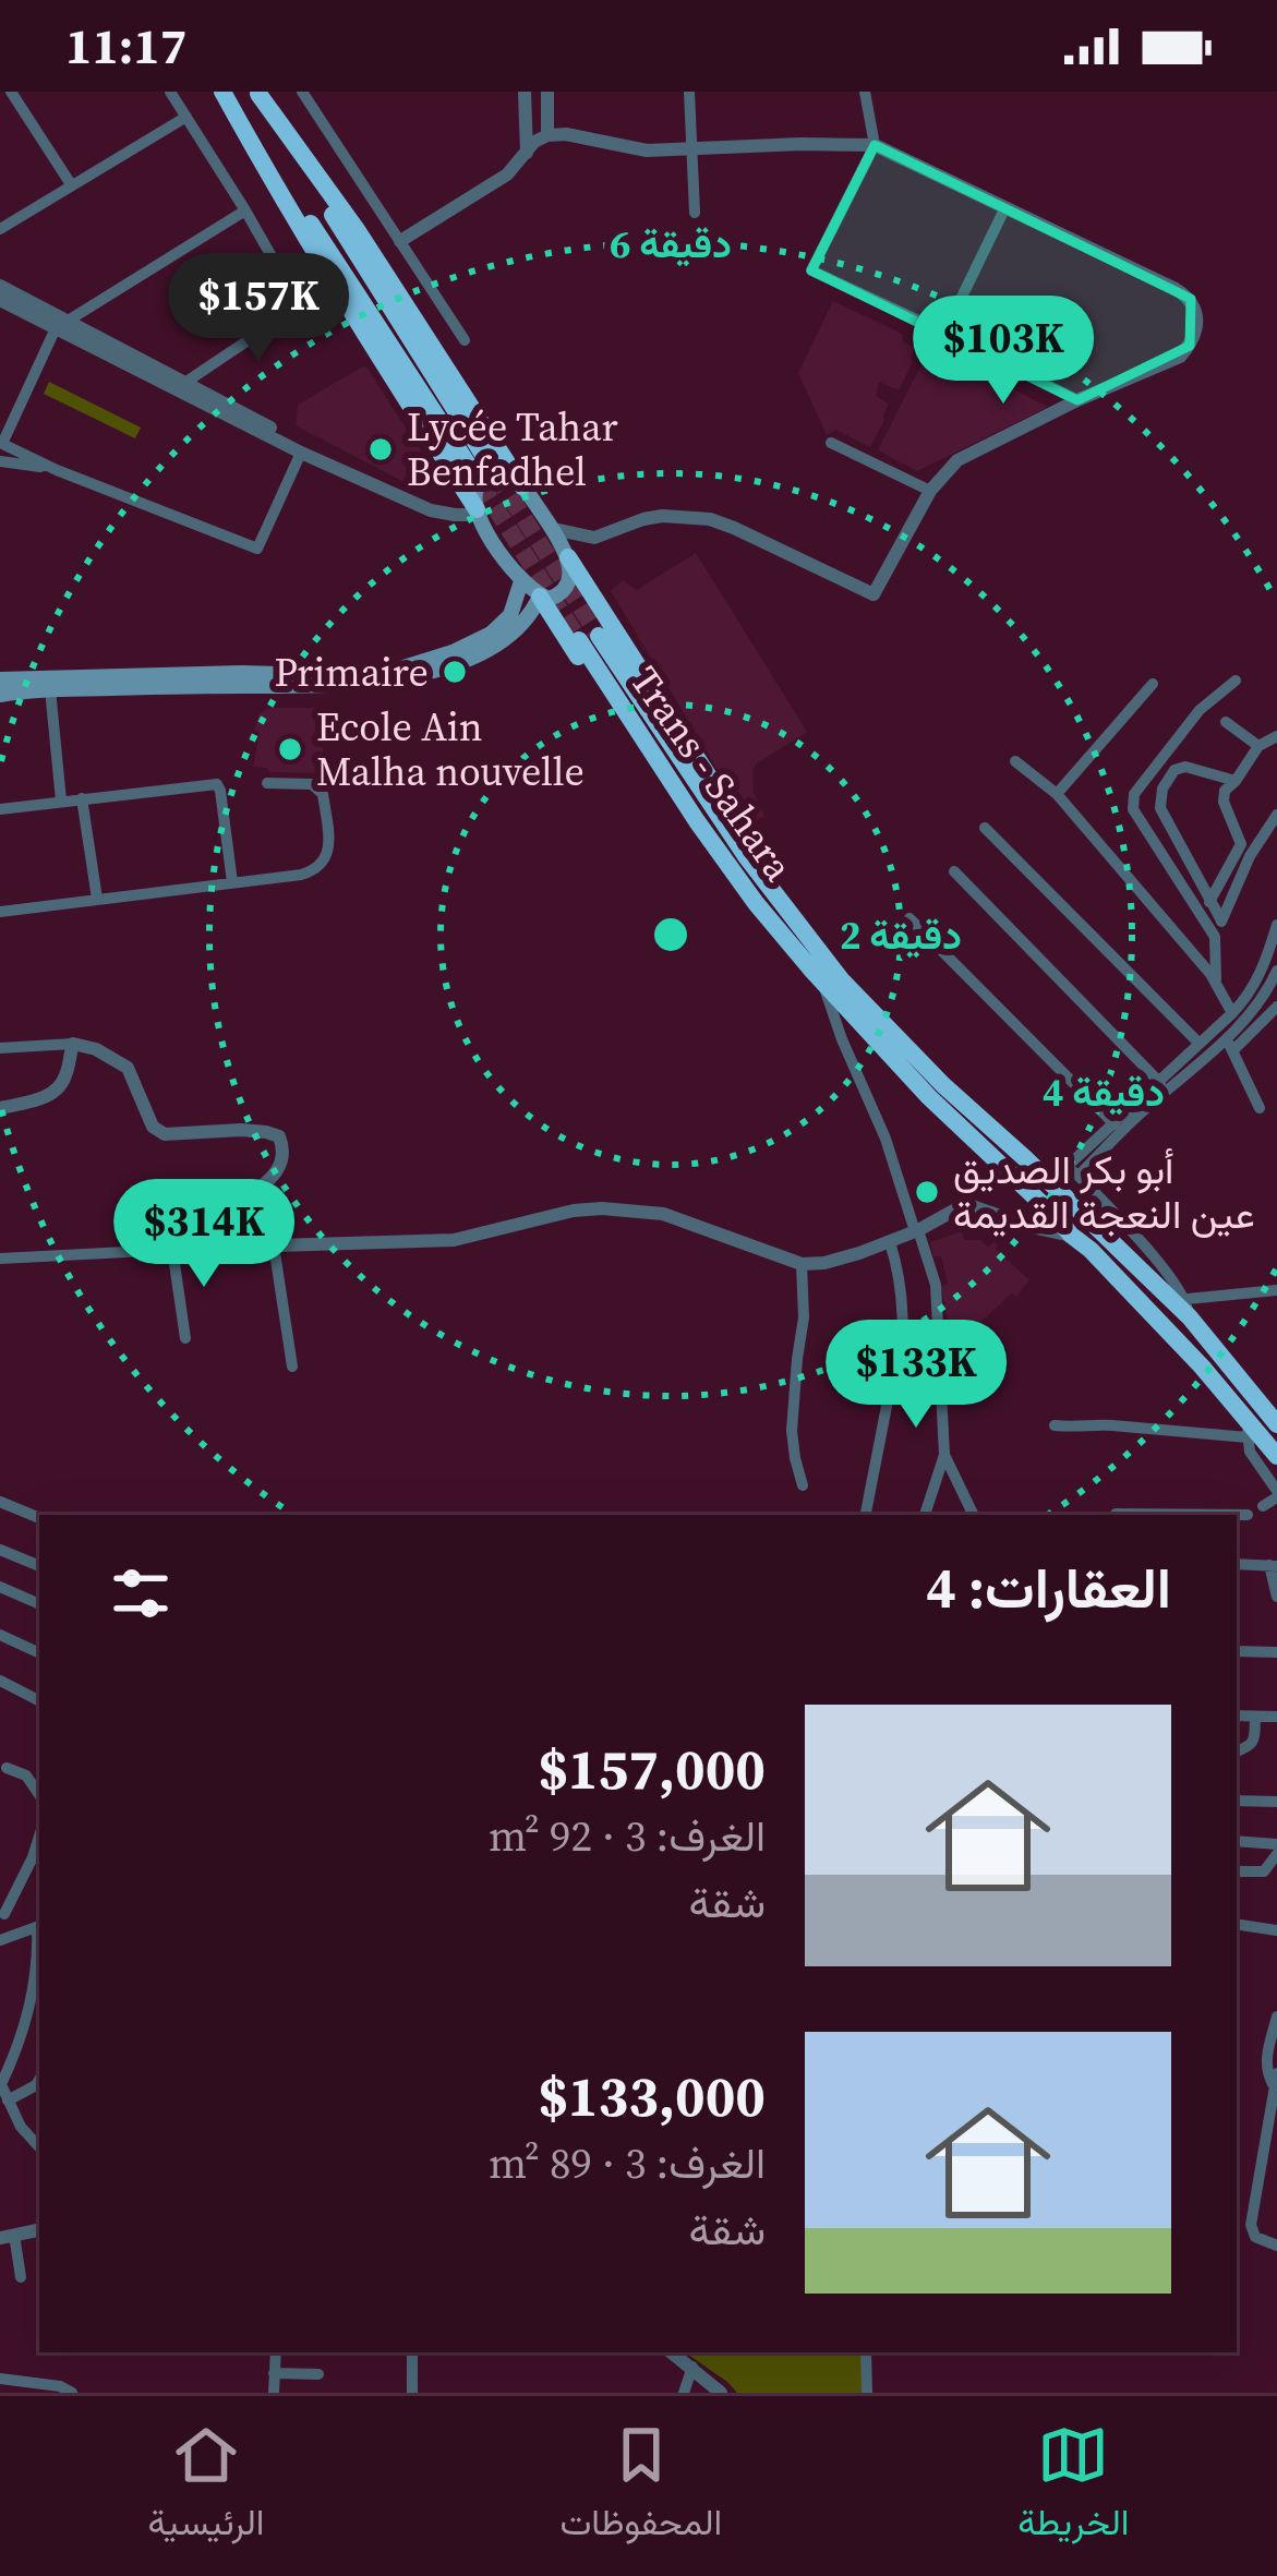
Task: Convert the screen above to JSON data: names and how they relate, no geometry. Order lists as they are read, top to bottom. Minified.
{"streets":{"highway":["Trans - Sahara"]},"places":["Lycée Tahar Benfadhel","Primaire","Ecole Ain Malha nouvelle","أبو بكر الصديق عين النعجة القديمة"],"page":{"status":"11:17","price":["$157K","$103K","$314K","$133K"],"heading":"العقارات: 4","list":[{"name":"$157,000","note":"الغرف: 3 · 92 m² · شقة"},{"name":"$133,000","note":"الغرف: 3 · 89 m² · شقة"}],"tabs":["الخريطة","المحفوظات","الرئيسية"]},"rings":["6 دقيقة","2 دقيقة","4 دقيقة"]}
